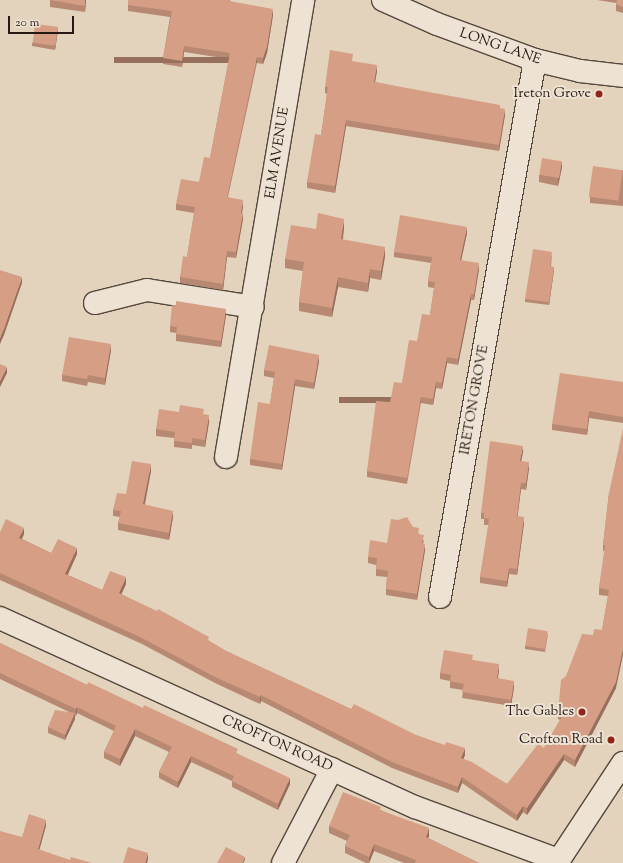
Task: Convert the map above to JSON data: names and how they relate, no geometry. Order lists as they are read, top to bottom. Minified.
{"streets":{"street":["LONG LANE","ELM AVENUE","IRETON GROVE","CROFTON ROAD"]},"crossings":[["LONG LANE","IRETON GROVE"]],"places":["Ireton Grove","The Gables","Crofton Road"],"scale_bar":"20 m"}
